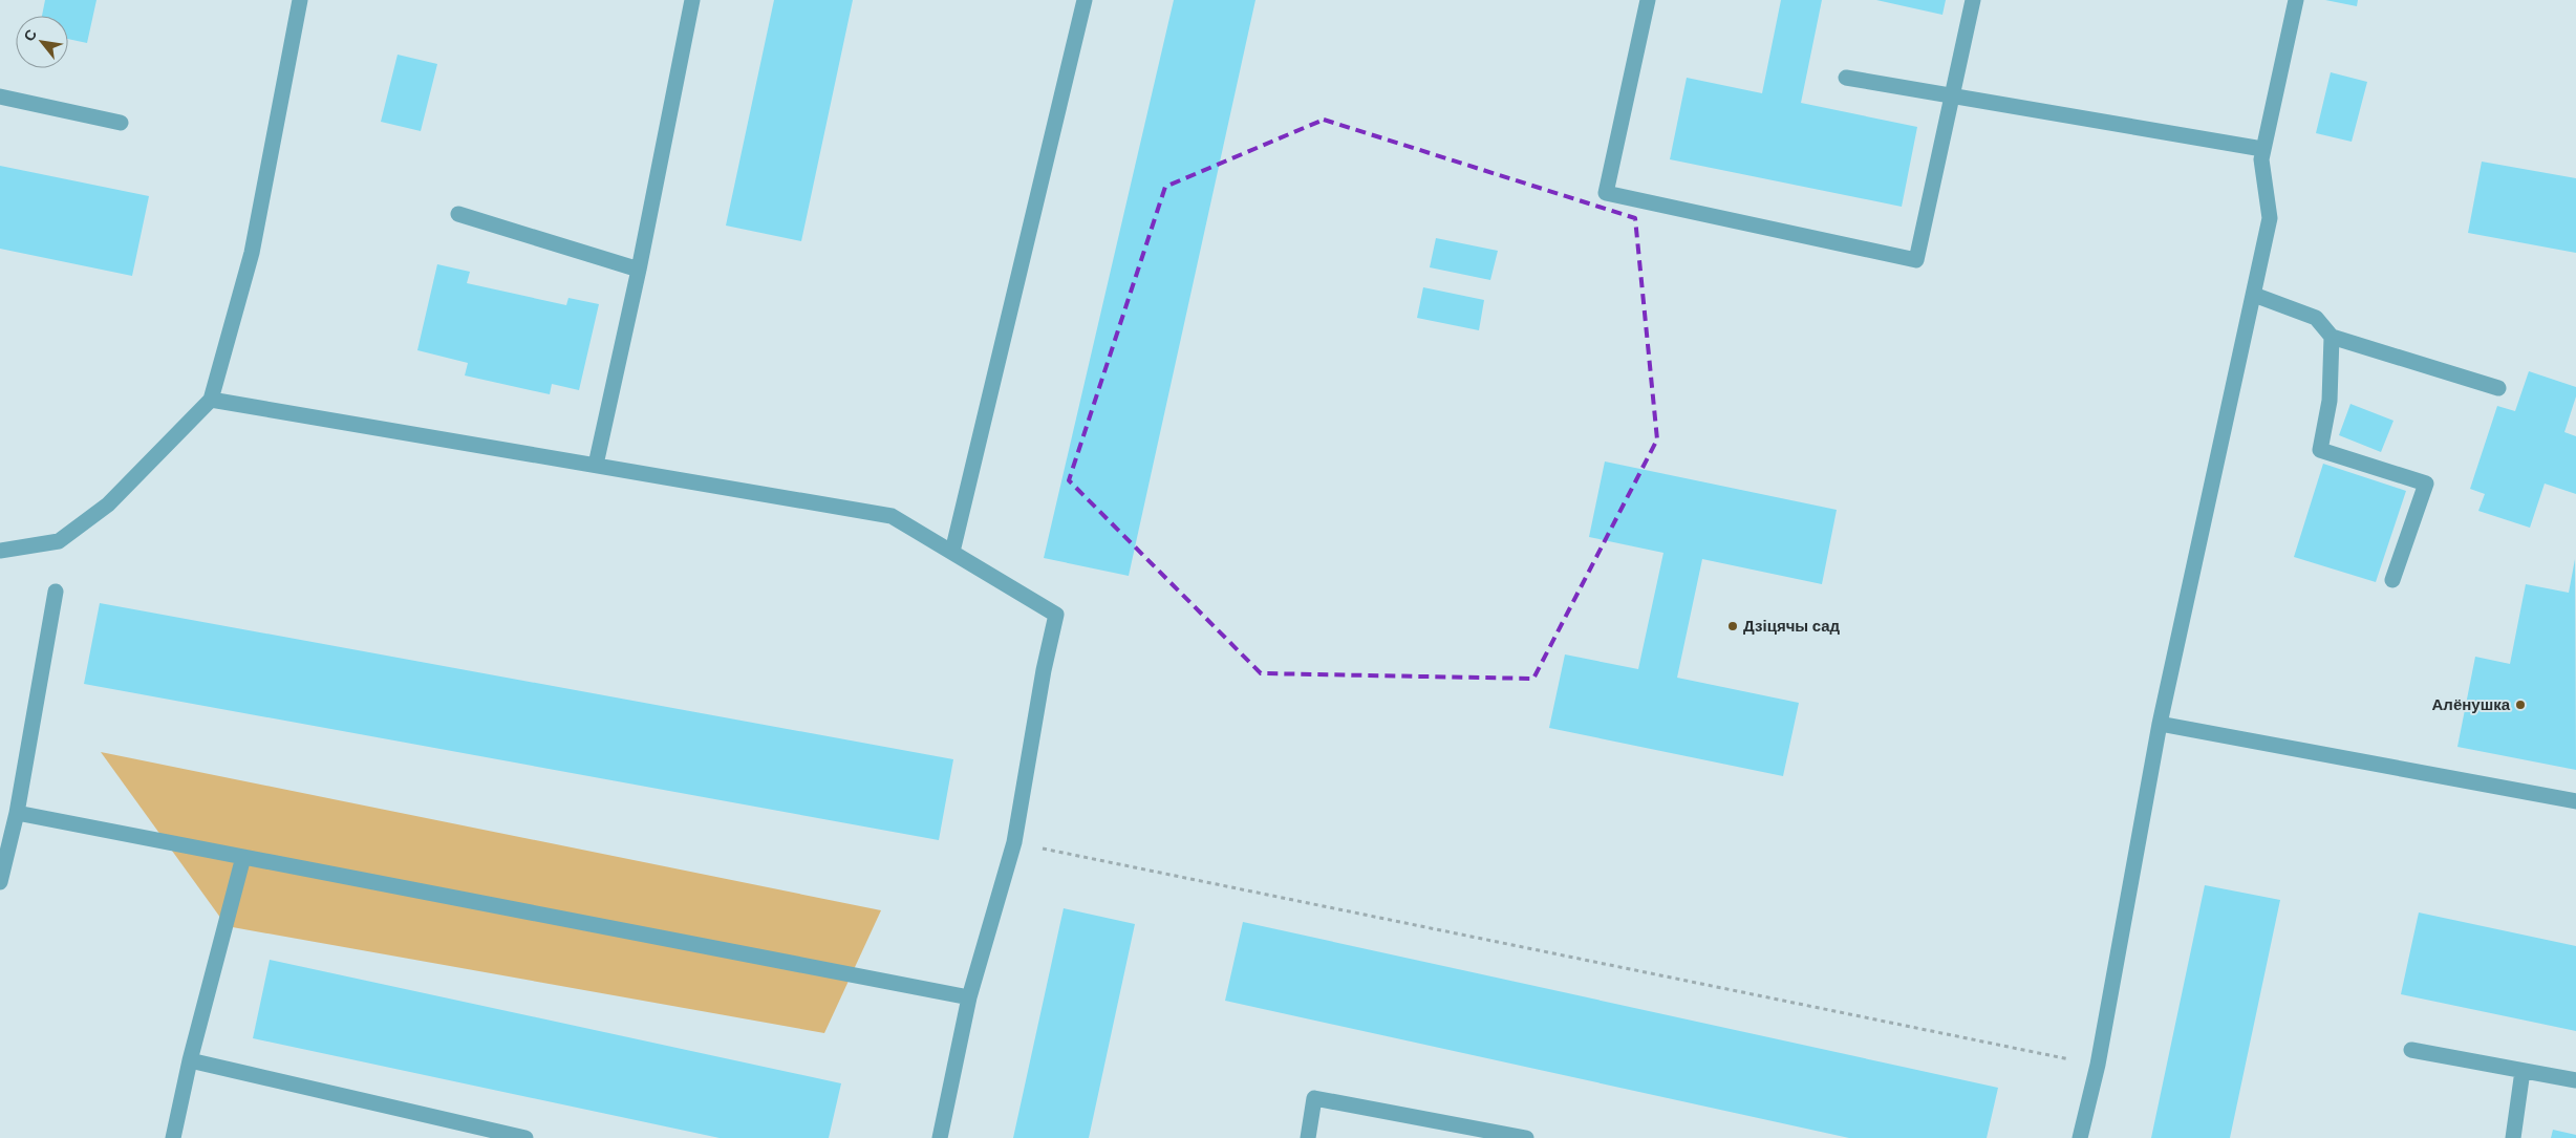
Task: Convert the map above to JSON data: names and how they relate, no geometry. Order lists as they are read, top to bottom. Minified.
{"places":["Дзіцячы сад","Алёнушка"],"north":"top left"}
